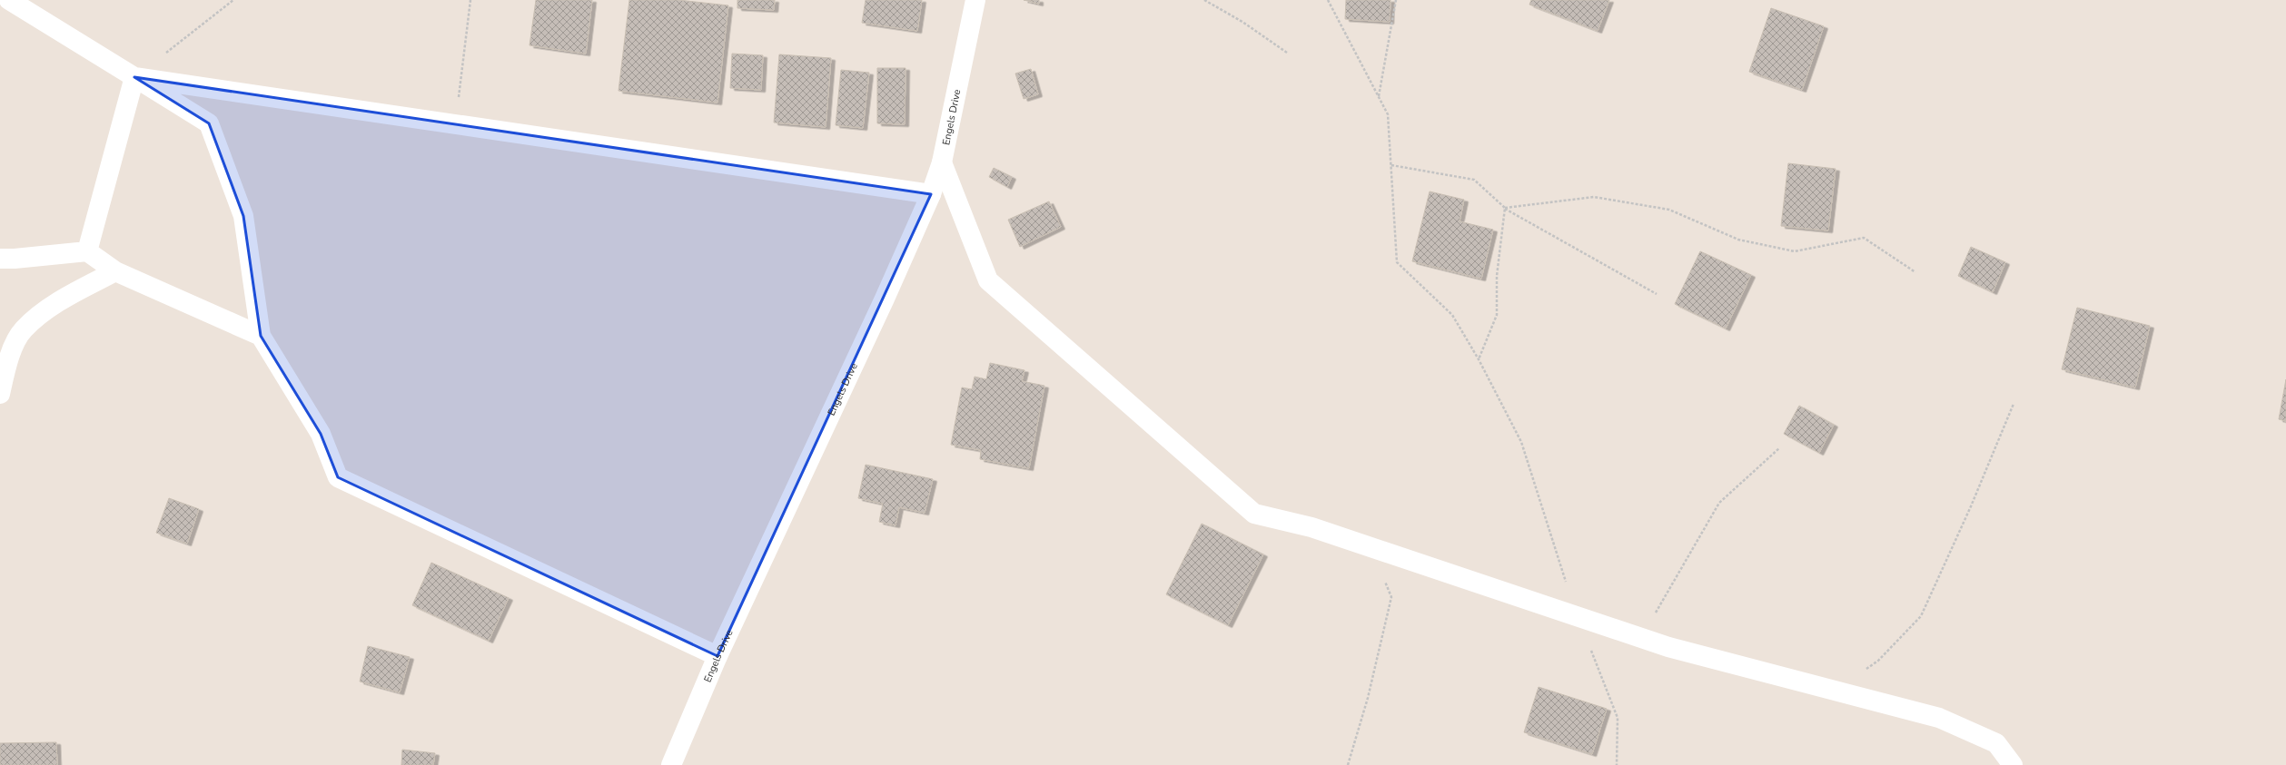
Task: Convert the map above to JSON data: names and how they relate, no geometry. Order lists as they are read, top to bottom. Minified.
{"streets":{"street":["Engels Drive"]}}
